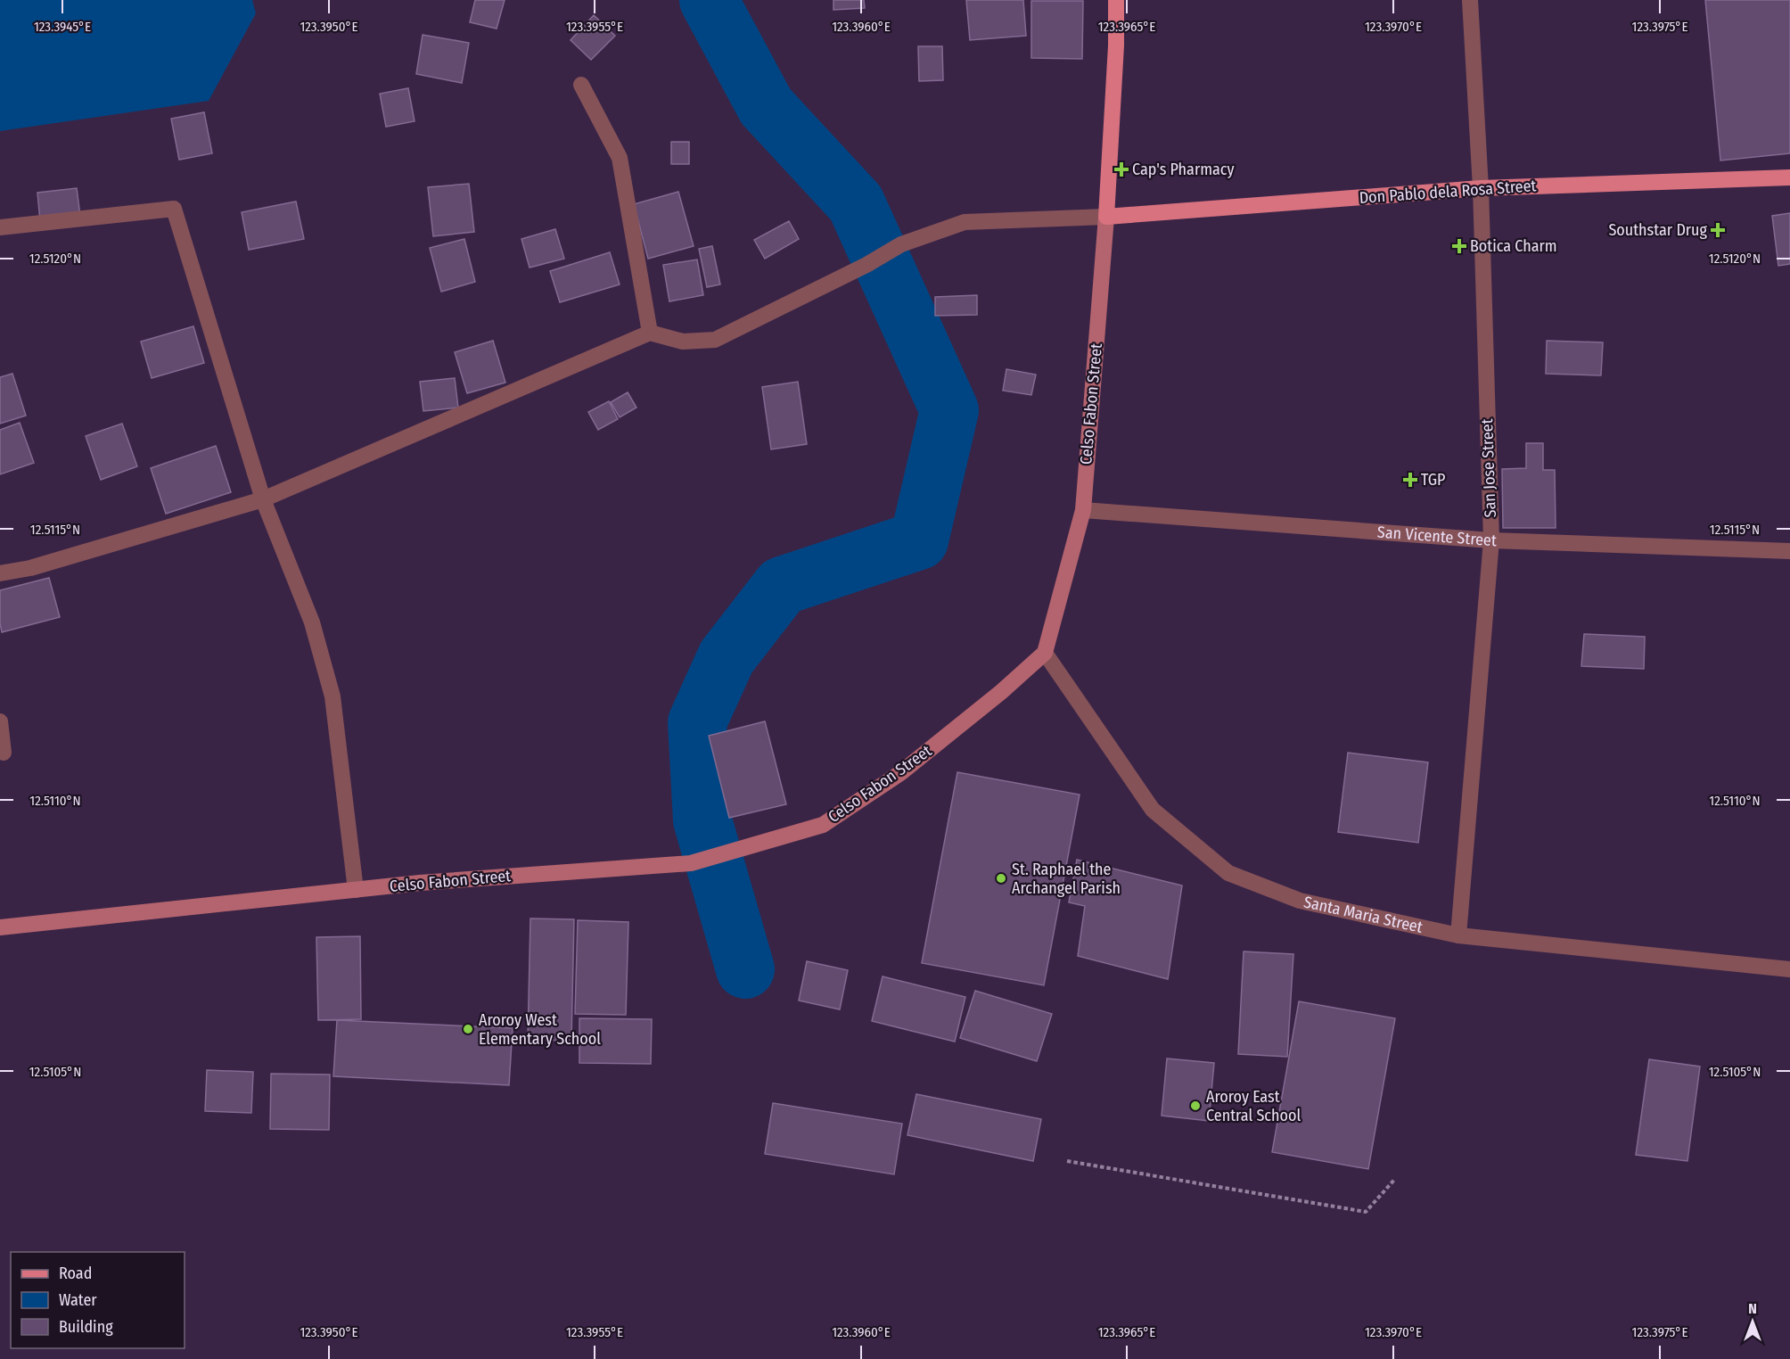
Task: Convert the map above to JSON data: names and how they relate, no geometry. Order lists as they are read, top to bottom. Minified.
{"streets":{"main road":["Don Pablo dela Rosa Street","Celso Fabon Street"],"street":["San Jose Street","San Vicente Street","Santa Maria Street"]},"crossings":[["Don Pablo dela Rosa Street","Celso Fabon Street"],["Don Pablo dela Rosa Street","San Jose Street"],["Celso Fabon Street","San Vicente Street"],["Celso Fabon Street","Santa Maria Street"],["San Jose Street","San Vicente Street"],["San Jose Street","Santa Maria Street"]],"places":{"health":["Cap's Pharmacy","Southstar Drug","Botica Charm","TGP"],"other":["St. Raphael the Archangel Parish","Aroroy West Elementary School","Aroroy East Central School"]},"legend":["Road","Water","Building"],"north":"top","coordinates":["123.3945°E","123.3950°E","123.3955°E","123.3960°E","123.3965°E","123.3970°E","123.3975°E","12.5120°N","12.5115°N","12.5110°N","12.5105°N"]}
